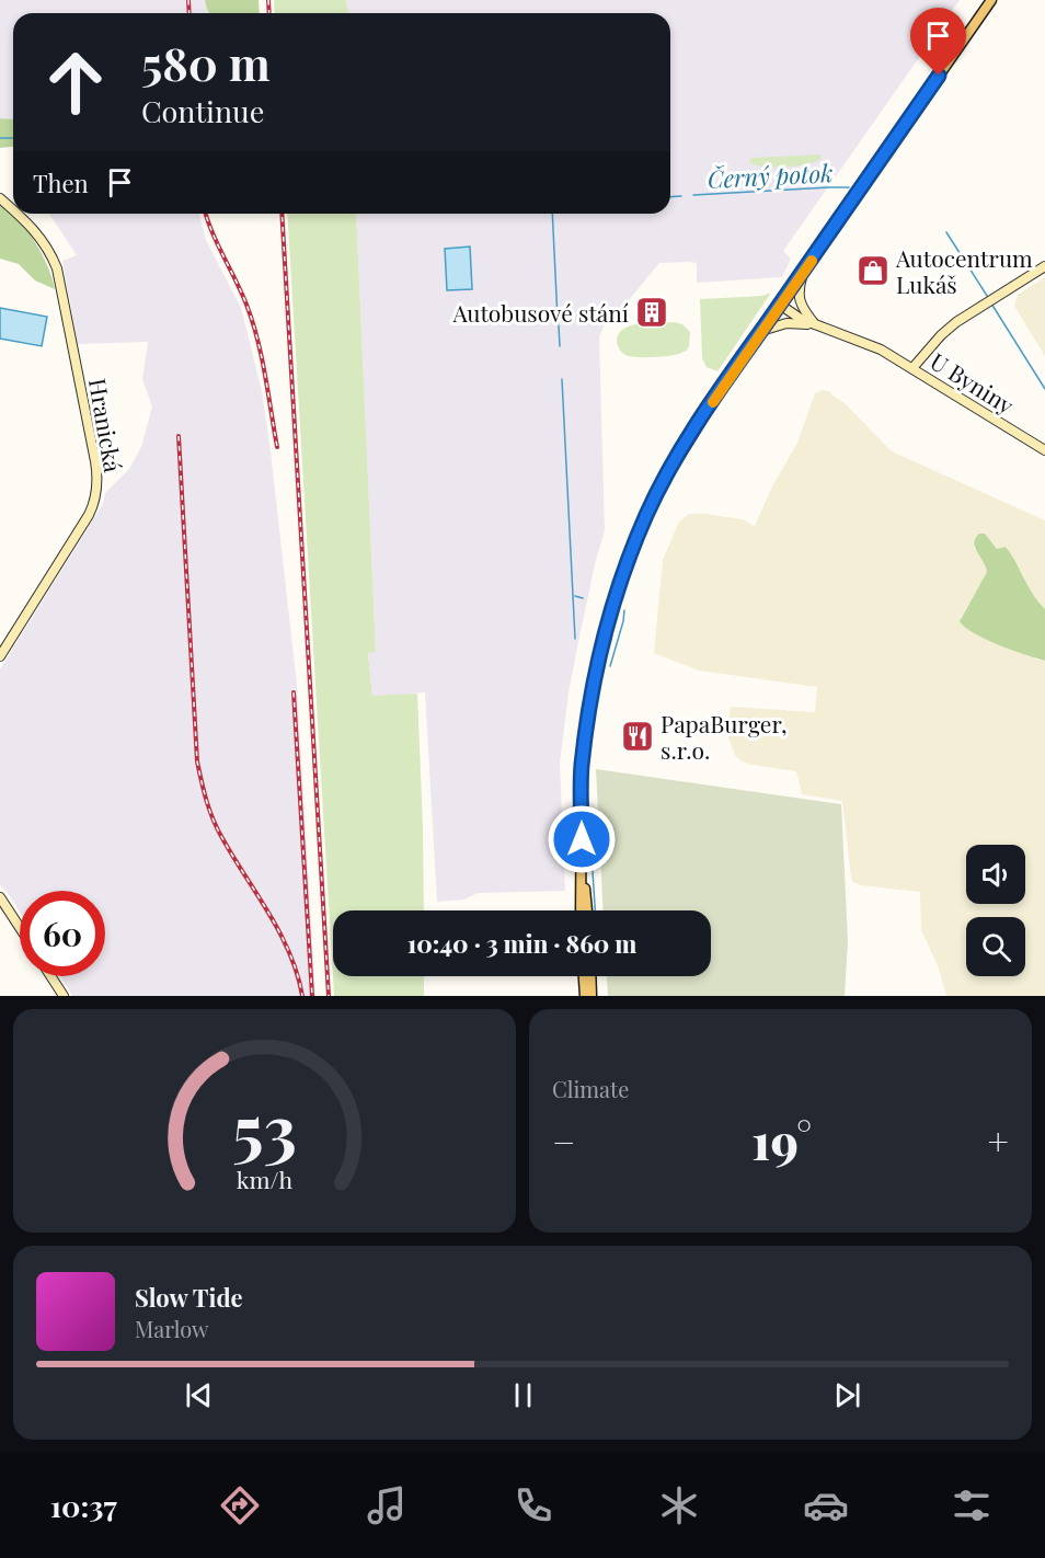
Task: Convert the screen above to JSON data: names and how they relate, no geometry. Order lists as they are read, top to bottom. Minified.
{"streets":{"street":["U Byniny","Hranická"]},"water":["Černý potok"],"places":{"shop":["Autocentrum Lukáš"],"building":["Autobusové stání"],"restaurant":["PapaBurger, s.r.o."]},"page":{"turn":["580 m","Continue"],"then":"Then","limit":"60","trip":"10:40 · 3 min · 860 m","tile":"Climate","heat":["−","19°","+"],"song":["Slow Tide","Marlow"],"tabs":"10:37","gauge":["53","km/h"]}}
